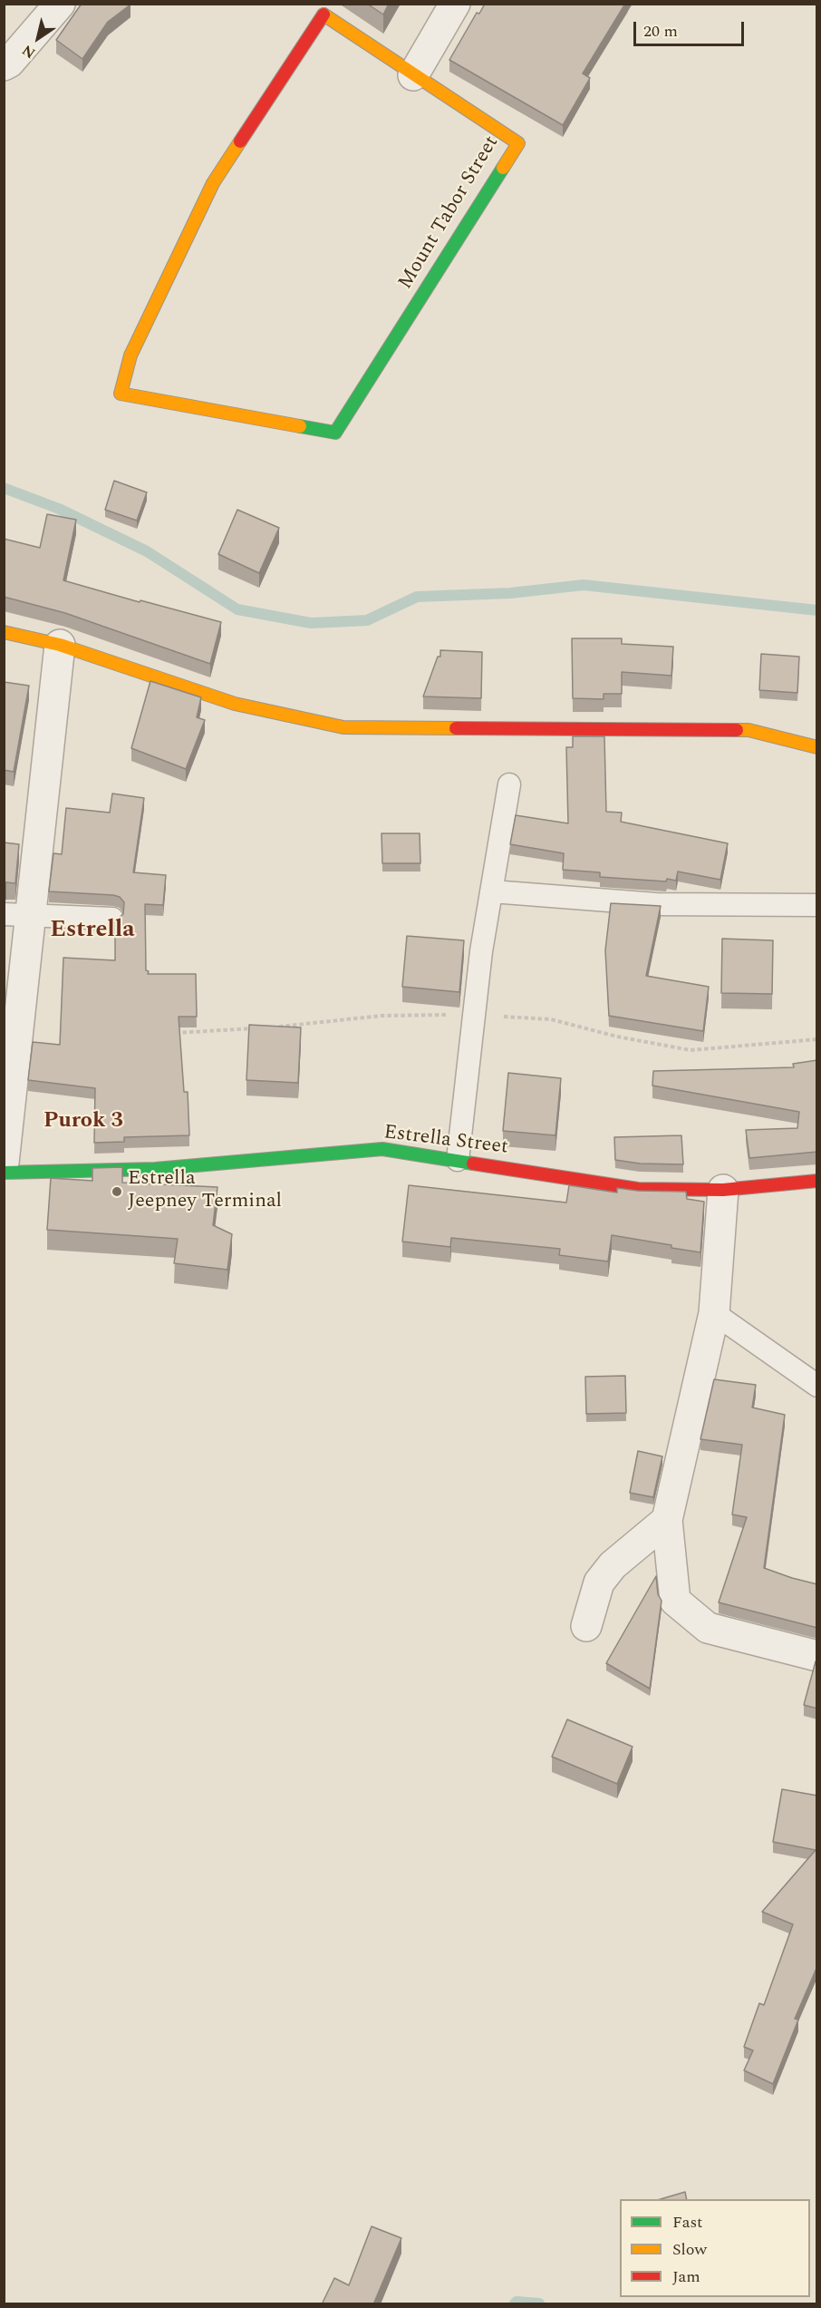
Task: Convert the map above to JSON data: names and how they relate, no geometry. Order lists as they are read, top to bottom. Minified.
{"streets":{"street":["Mount Tabor Street","Estrella Street"]},"districts":["Estrella","Purok 3"],"places":["Estrella Jeepney Terminal"],"legend":["Fast","Slow","Jam"],"scale_bar":"20 m","north":"bottom left"}
